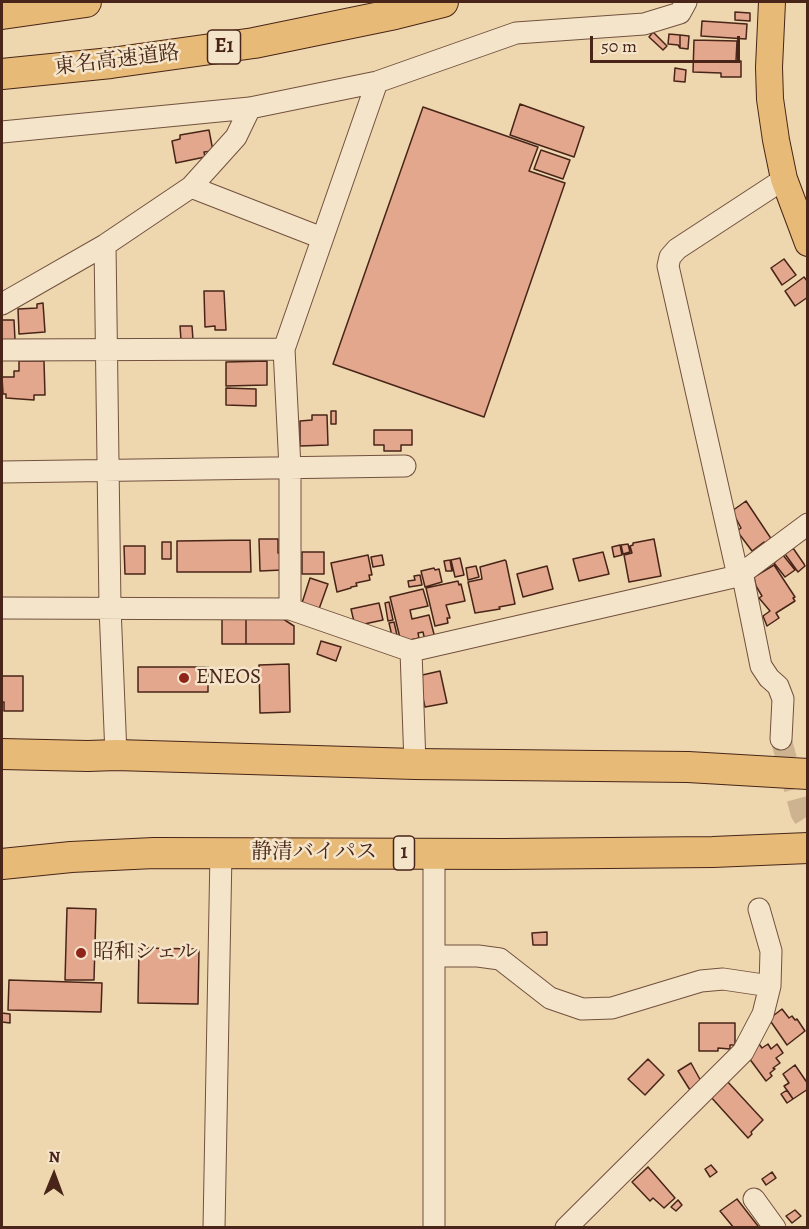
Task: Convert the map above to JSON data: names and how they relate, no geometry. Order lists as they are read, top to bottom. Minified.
{"streets":{"highway":["E1","東名高速道路","静清バイパス","1"]},"places":["ENEOS","昭和シェル"],"scale_bar":"50 m","north":"top"}
